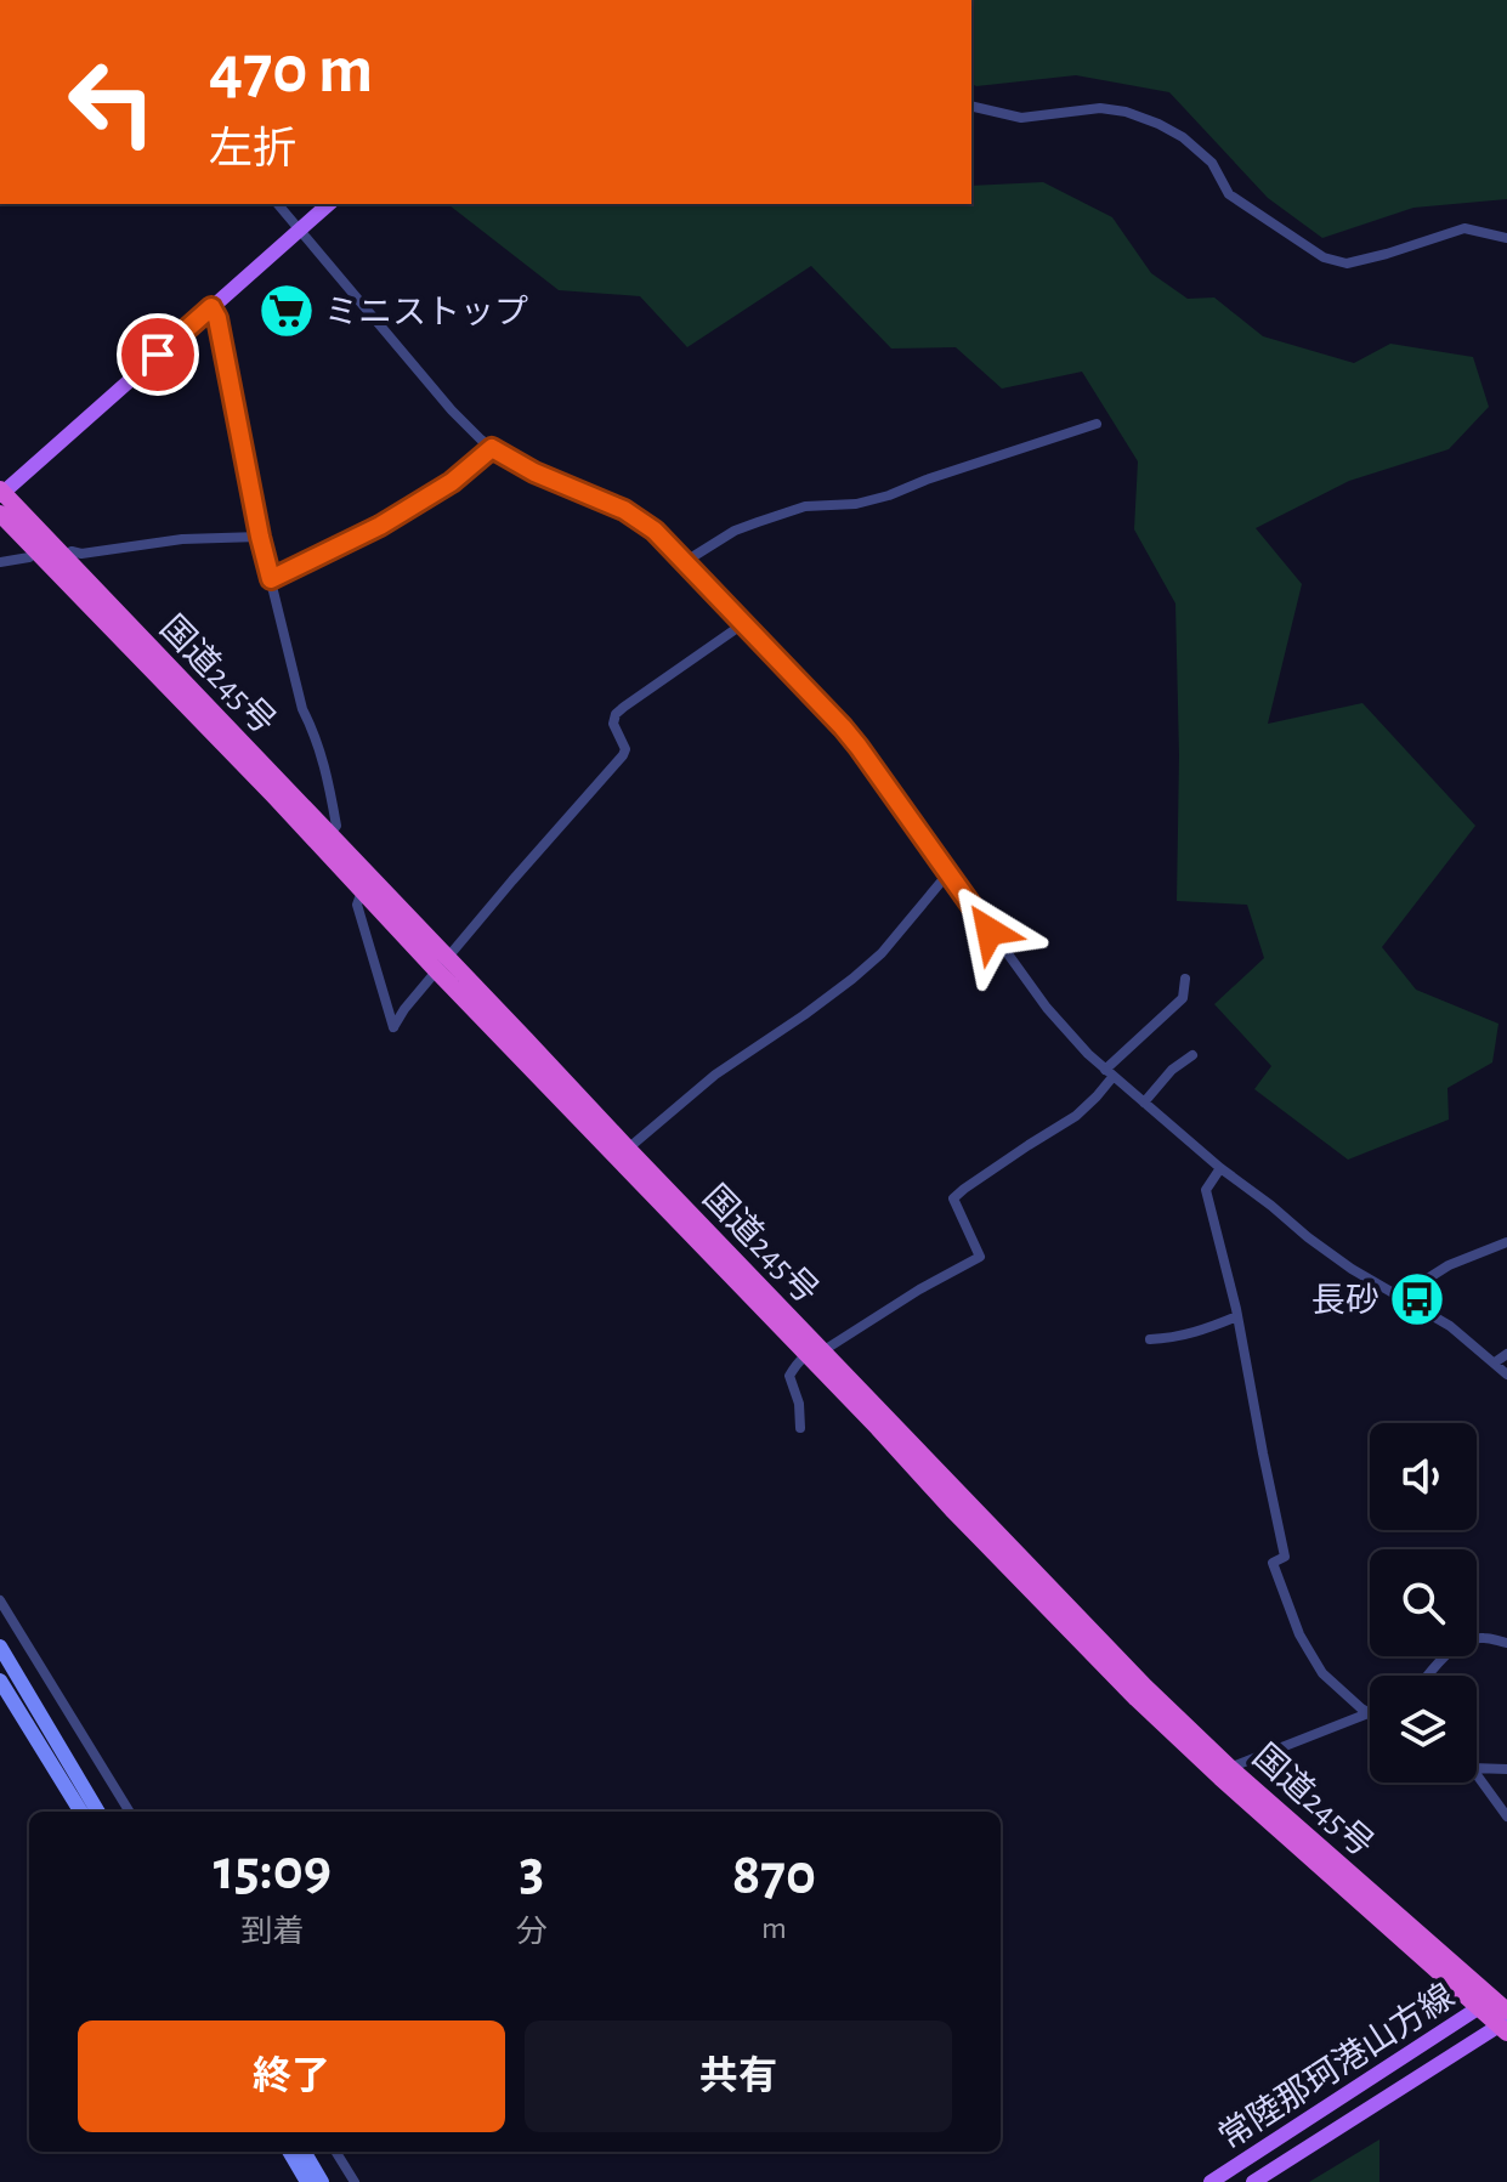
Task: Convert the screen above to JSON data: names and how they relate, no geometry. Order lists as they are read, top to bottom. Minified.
{"streets":{"highway":["国道245号"],"main road":["常陸那珂港山方線"]},"crossings":[["国道245号","常陸那珂港山方線"]],"places":{"supermarket":["ミニストップ"],"bus stop":["長砂"]},"page":{"turn":["470 m","左折"],"eta":["15:09","到着","3","分","870","m"],"buttons":["終了","共有"]}}
